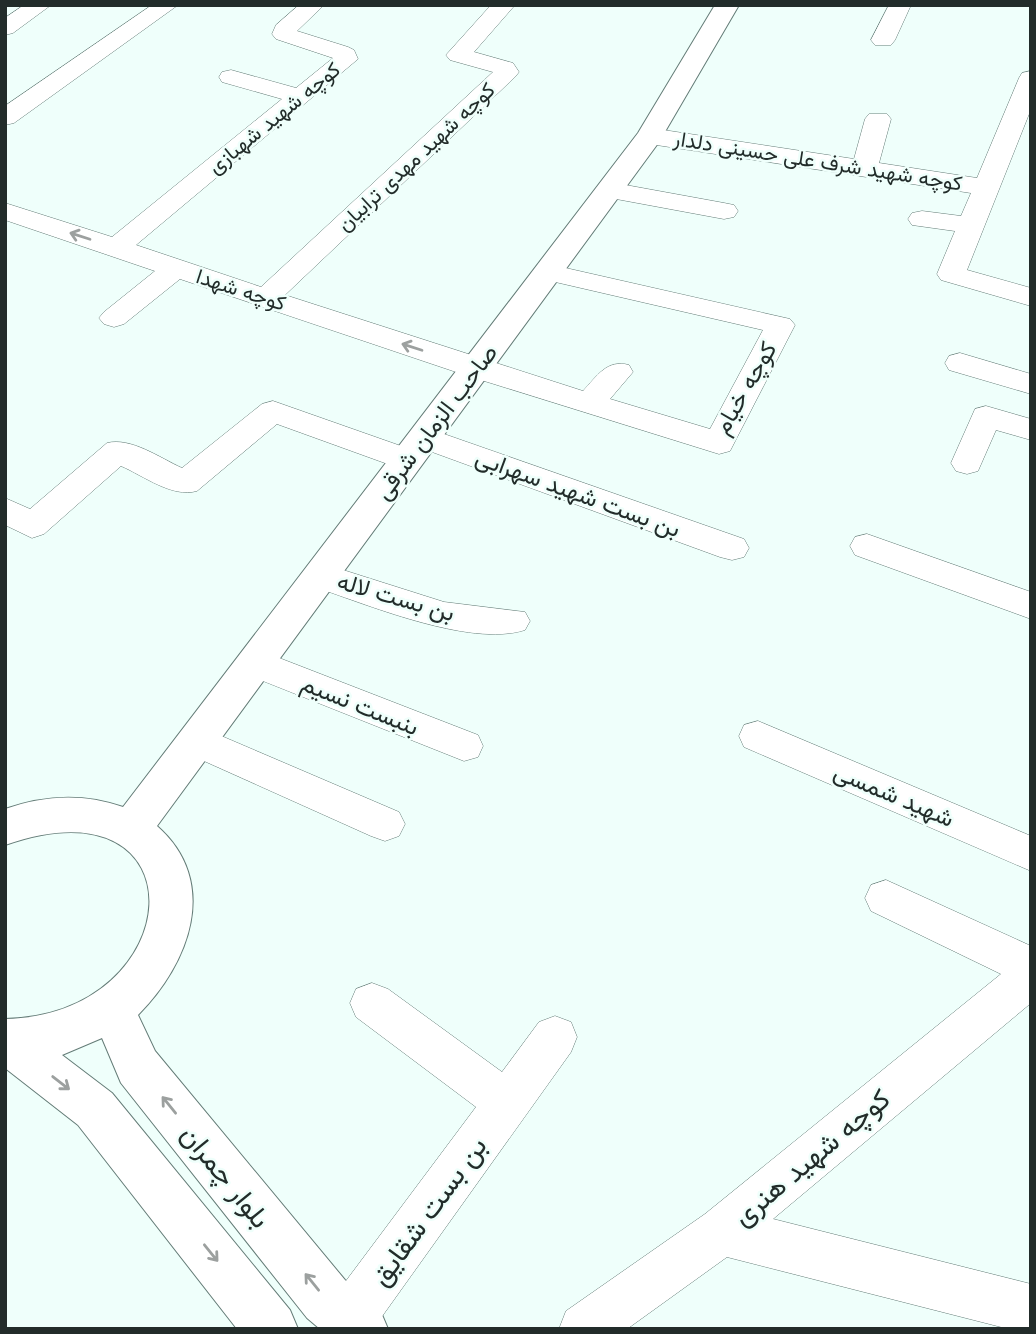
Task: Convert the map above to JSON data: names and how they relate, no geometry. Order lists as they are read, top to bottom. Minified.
{"streets":{"main road":["صاحب الزمان شرقی","بلوار چمران"],"street":["کوچه شهید شهبازی","کوچه شهید مهدی ترابیان","کوچه شهید شرف علی حسینی دلدار","کوچه شهدا","کوچه خیام","بن بست شهید سهرابی","بن بست لاله","بنبست نسیم","شهید شمسی","کوچه شهید هنری","بن بست شقایق"]},"crossings":[["کوچه شهید شهبازی","کوچه شهدا"],["کوچه شهید مهدی ترابیان","کوچه شهدا"],["کوچه شهید شرف علی حسینی دلدار","صاحب الزمان شرقی"],["کوچه شهدا","کوچه خیام"],["کوچه شهدا","صاحب الزمان شرقی"],["کوچه خیام","صاحب الزمان شرقی"],["صاحب الزمان شرقی","بن بست شهید سهرابی"],["صاحب الزمان شرقی","بن بست لاله"],["صاحب الزمان شرقی","بنبست نسیم"],["بلوار چمران","بن بست شقایق"]],"one_way":["کوچه شهدا"]}
